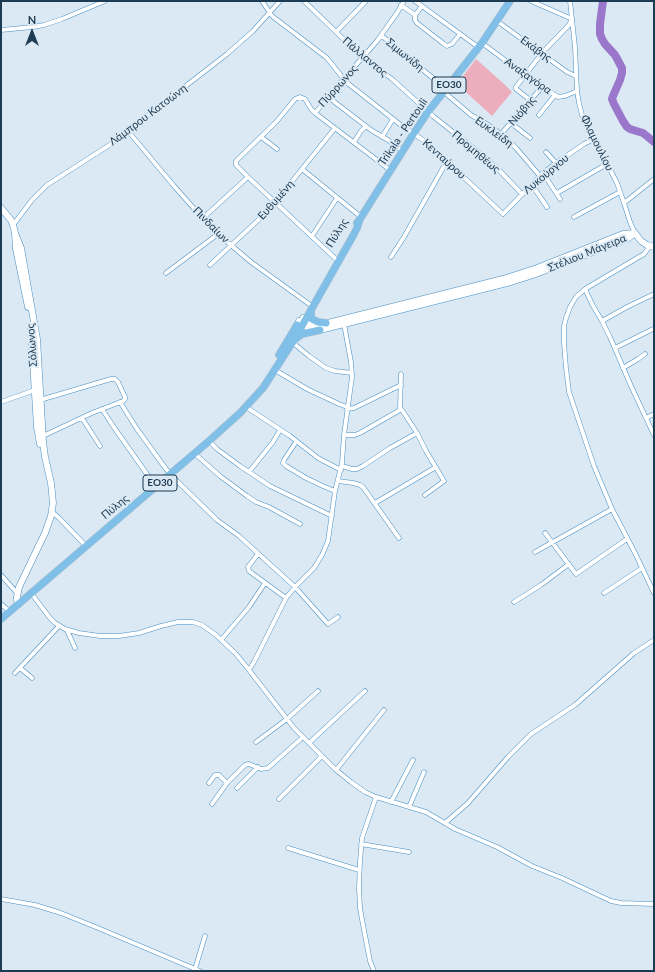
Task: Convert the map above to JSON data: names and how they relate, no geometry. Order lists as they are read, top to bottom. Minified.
{"streets":{"main road":["ΕΟ30","Trikala - Pertouli","Πύλης","Στέλιου Μάγειρα","Σόλωνος"],"street":["Εκάβης","Σιμωνίδη","Πάλλαντος","Αναξαγόρα","Πύρρωνος","Νιόβης","Λάμπρου Κατσώνη","Ευκλείδη","Φλαμουλίου","Προμηθέως","Κενταύρου","Λυκούργου","Ευθυμένη","Πινδαίων"]},"crossings":[["Εκάβης","Trikala - Pertouli"],["Εκάβης","Φλαμουλίου"],["Σιμωνίδη","Πύρρωνος"],["Σιμωνίδη","Trikala - Pertouli"],["Σιμωνίδη","Ευκλείδη"],["Πάλλαντος","Πύρρωνος"],["Πάλλαντος","Trikala - Pertouli"],["Πάλλαντος","Προμηθέως"],["Αναξαγόρα","Νιόβης"],["Αναξαγόρα","Trikala - Pertouli"],["Αναξαγόρα","Φλαμουλίου"],["Πύρρωνος","Κενταύρου"],["Νιόβης","Ευκλείδη"],["Λάμπρου Κατσώνη","Κενταύρου"],["Λάμπρου Κατσώνη","Πινδαίων"],["Λάμπρου Κατσώνη","Σόλωνος"],["Trikala - Pertouli","Ευκλείδη"],["Trikala - Pertouli","Προμηθέως"],["Trikala - Pertouli","Κενταύρου"],["Trikala - Pertouli","Πύλης"],["Ευκλείδη","Λυκούργου"],["Φλαμουλίου","Λυκούργου"],["Φλαμουλίου","Στέλιου Μάγειρα"],["Προμηθέως","Λυκούργου"],["Κενταύρου","Λυκούργου"],["Ευθυμένη","Πινδαίων"],["Πινδαίων","Πύλης"],["Πύλης","Στέλιου Μάγειρα"]],"north":"top"}
